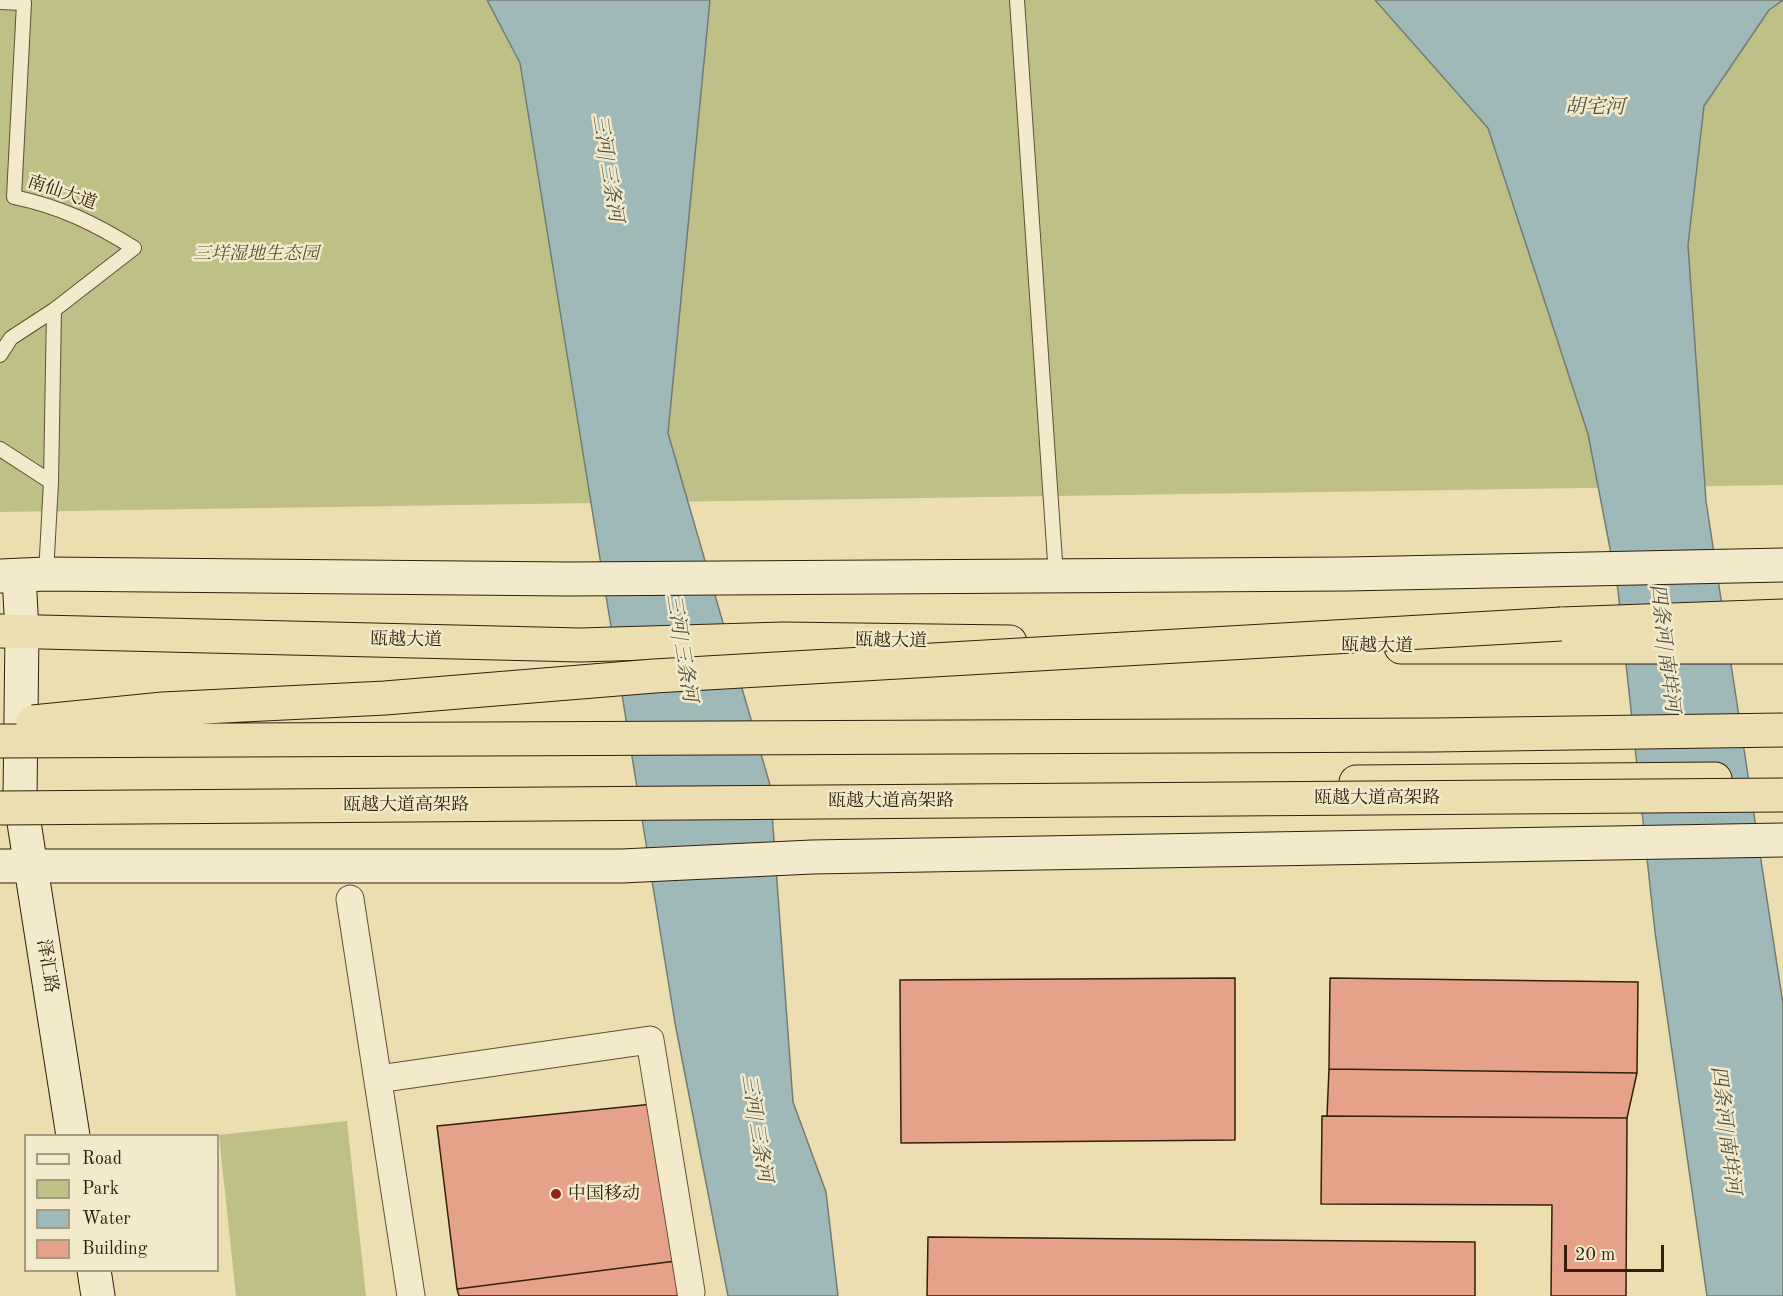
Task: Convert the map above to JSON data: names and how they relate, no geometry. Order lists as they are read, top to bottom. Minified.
{"streets":{"highway":["瓯越大道","瓯越大道高架路"],"street":["泽汇路"],"lane":["南仙大道"]},"crossings":[["瓯越大道","泽汇路"],["瓯越大道高架路","泽汇路"]],"water":["胡宅河","三河/三条河","四条河/南垟河"],"parks":["三垟湿地生态园"],"places":["中国移动"],"legend":["Road","Park","Water","Building"],"scale_bar":"20 m"}
